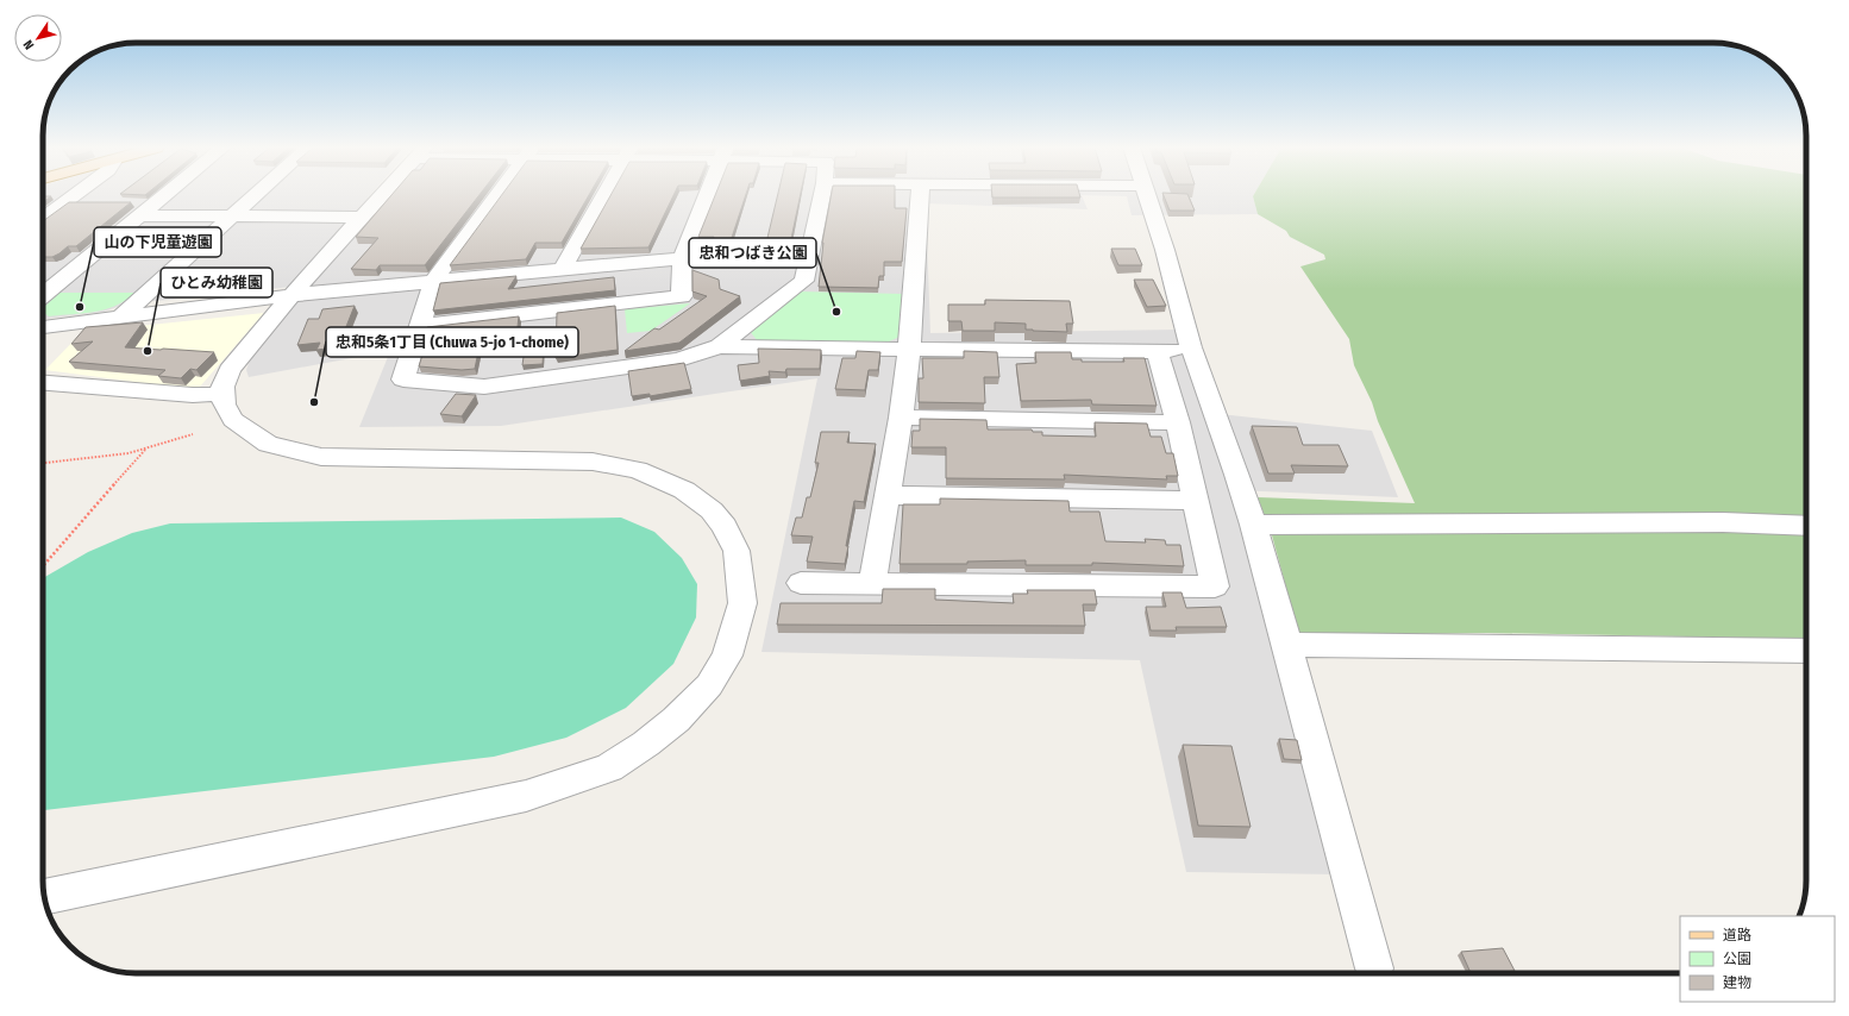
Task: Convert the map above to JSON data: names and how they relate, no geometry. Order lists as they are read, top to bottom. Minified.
{"places":["山の下児童遊園","忠和つばき公園","ひとみ幼稚園","忠和5条1丁目 (Chuwa 5-jo 1-chome)"],"legend":["道路","公園","建物"],"north":"bottom left"}
